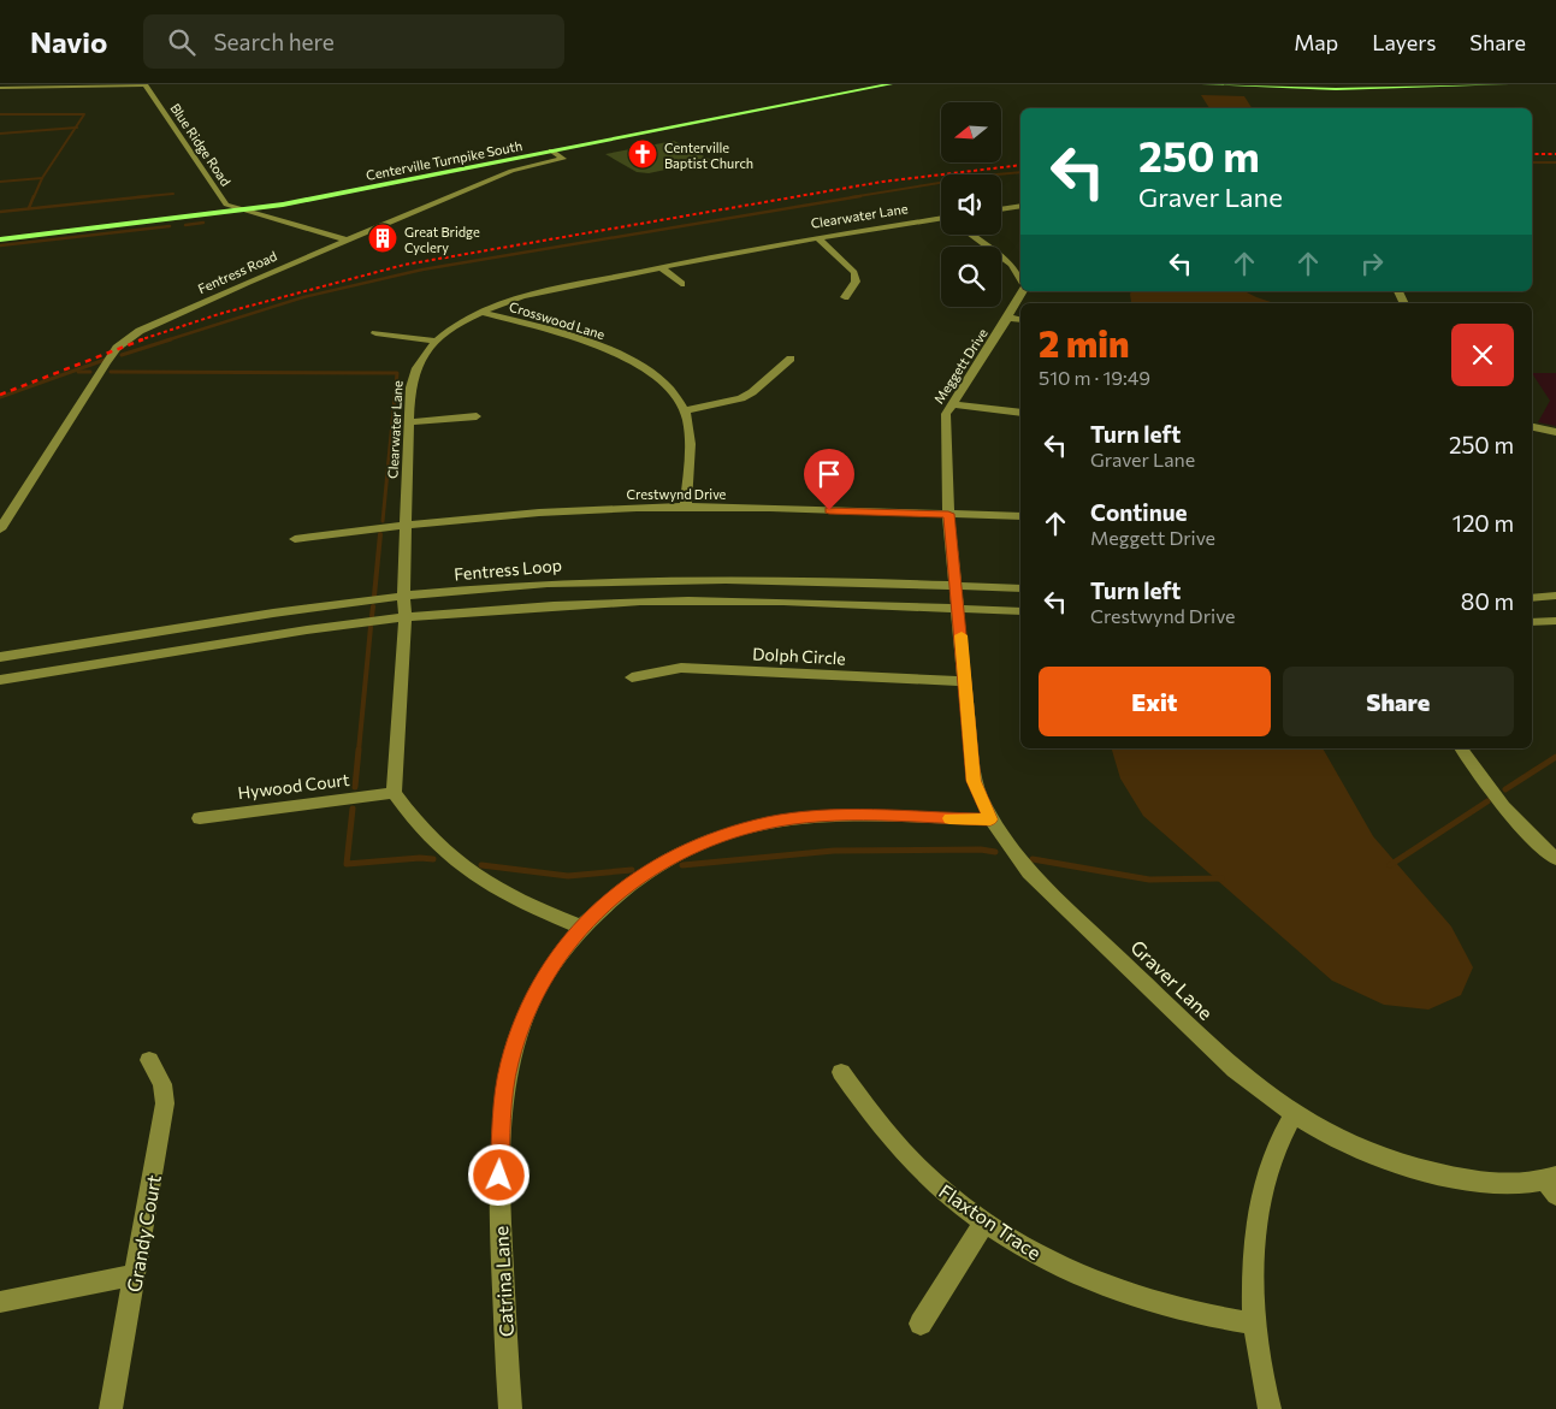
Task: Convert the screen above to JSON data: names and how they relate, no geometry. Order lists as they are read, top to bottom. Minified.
{"streets":{"main road":["Centerville Turnpike South"],"street":["Blue Ridge Road","Clearwater Lane","Fentress Road","Crosswood Lane","Meggett Drive","Crestwynd Drive","Fentress Loop","Dolph Circle","Hywood Court","Graver Lane","Flaxton Trace","Grandy Court","Catrina Lane"]},"crossings":[["Blue Ridge Road","Centerville Turnpike South"],["Blue Ridge Road","Fentress Road"],["Centerville Turnpike South","Fentress Road"],["Clearwater Lane","Crosswood Lane"],["Clearwater Lane","Crestwynd Drive"],["Clearwater Lane","Fentress Loop"],["Clearwater Lane","Hywood Court"],["Meggett Drive","Crestwynd Drive"],["Meggett Drive","Fentress Loop"],["Meggett Drive","Graver Lane"],["Dolph Circle","Graver Lane"],["Graver Lane","Catrina Lane"]],"places":{"church":["Centerville Baptist Church"],"building":["Great Bridge Cyclery"]},"north":"left","page":{"header":"Navio","search":"Search here","nav":["Map","Layers","Share"],"turn":["250 m","Graver Lane"],"heading":["2 min","510 m · 19:49"],"list":[{"name":"Turn left","note":"Graver Lane","value":"250 m"},{"name":"Continue","note":"Meggett Drive","value":"120 m"},{"name":"Turn left","note":"Crestwynd Drive","value":"80 m"}],"buttons":["Exit","Share"]}}
